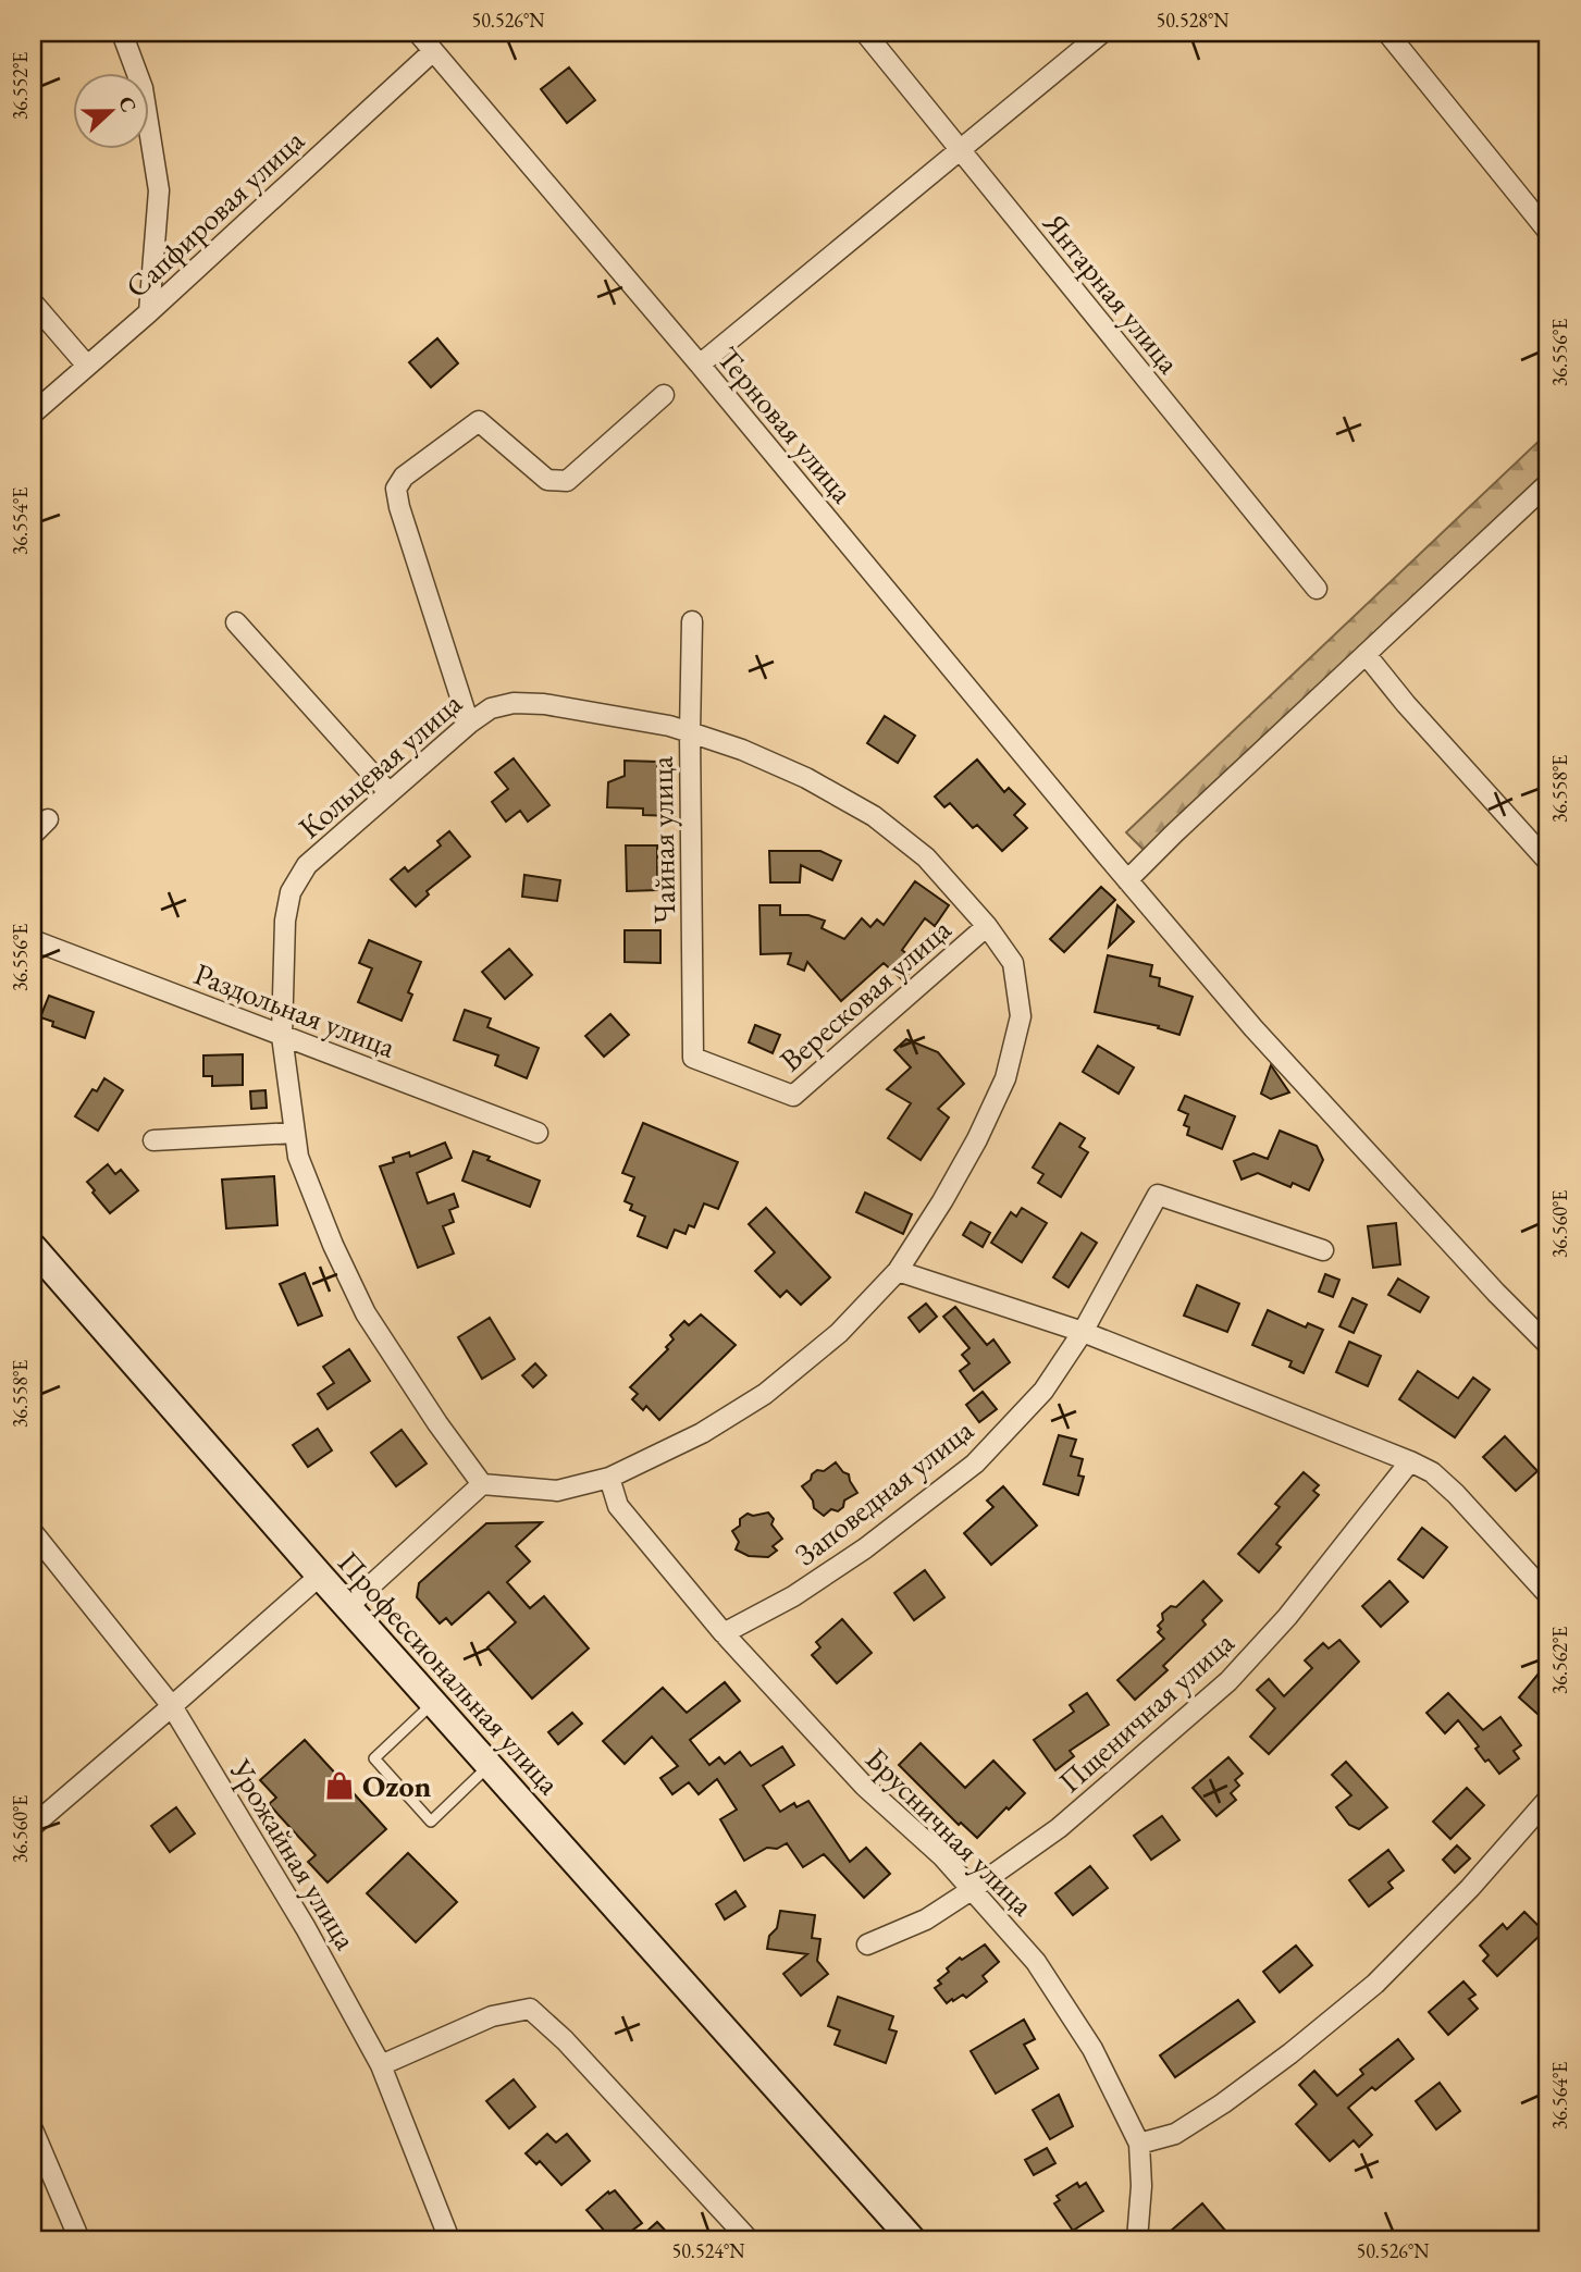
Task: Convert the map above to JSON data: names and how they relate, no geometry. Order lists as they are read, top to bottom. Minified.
{"streets":{"street":["Сапфировая улица","Янтарная улица","Терновая улица","Кольцевая улица","Чайная улица","Вересковая улица","Раздольная улица","Заповедная улица","Профессиональная улица","Пщеничная улица","Брусничная улица","Урожайная улица"]},"crossings":[["Сапфировая улица","Терновая улица"],["Кольцевая улица","Чайная улица"],["Кольцевая улица","Вересковая улица"],["Кольцевая улица","Раздольная улица"],["Кольцевая улица","Брусничная улица"],["Чайная улица","Вересковая улица"],["Заповедная улица","Брусничная улица"],["Пщеничная улица","Брусничная улица"]],"places":{"shop":["Ozon"]},"north":"right","coordinates":["50.526°N","50.528°N","36.552°E","36.556°E","36.554°E","36.558°E","36.560°E","36.562°E","36.564°E","50.524°N"]}
